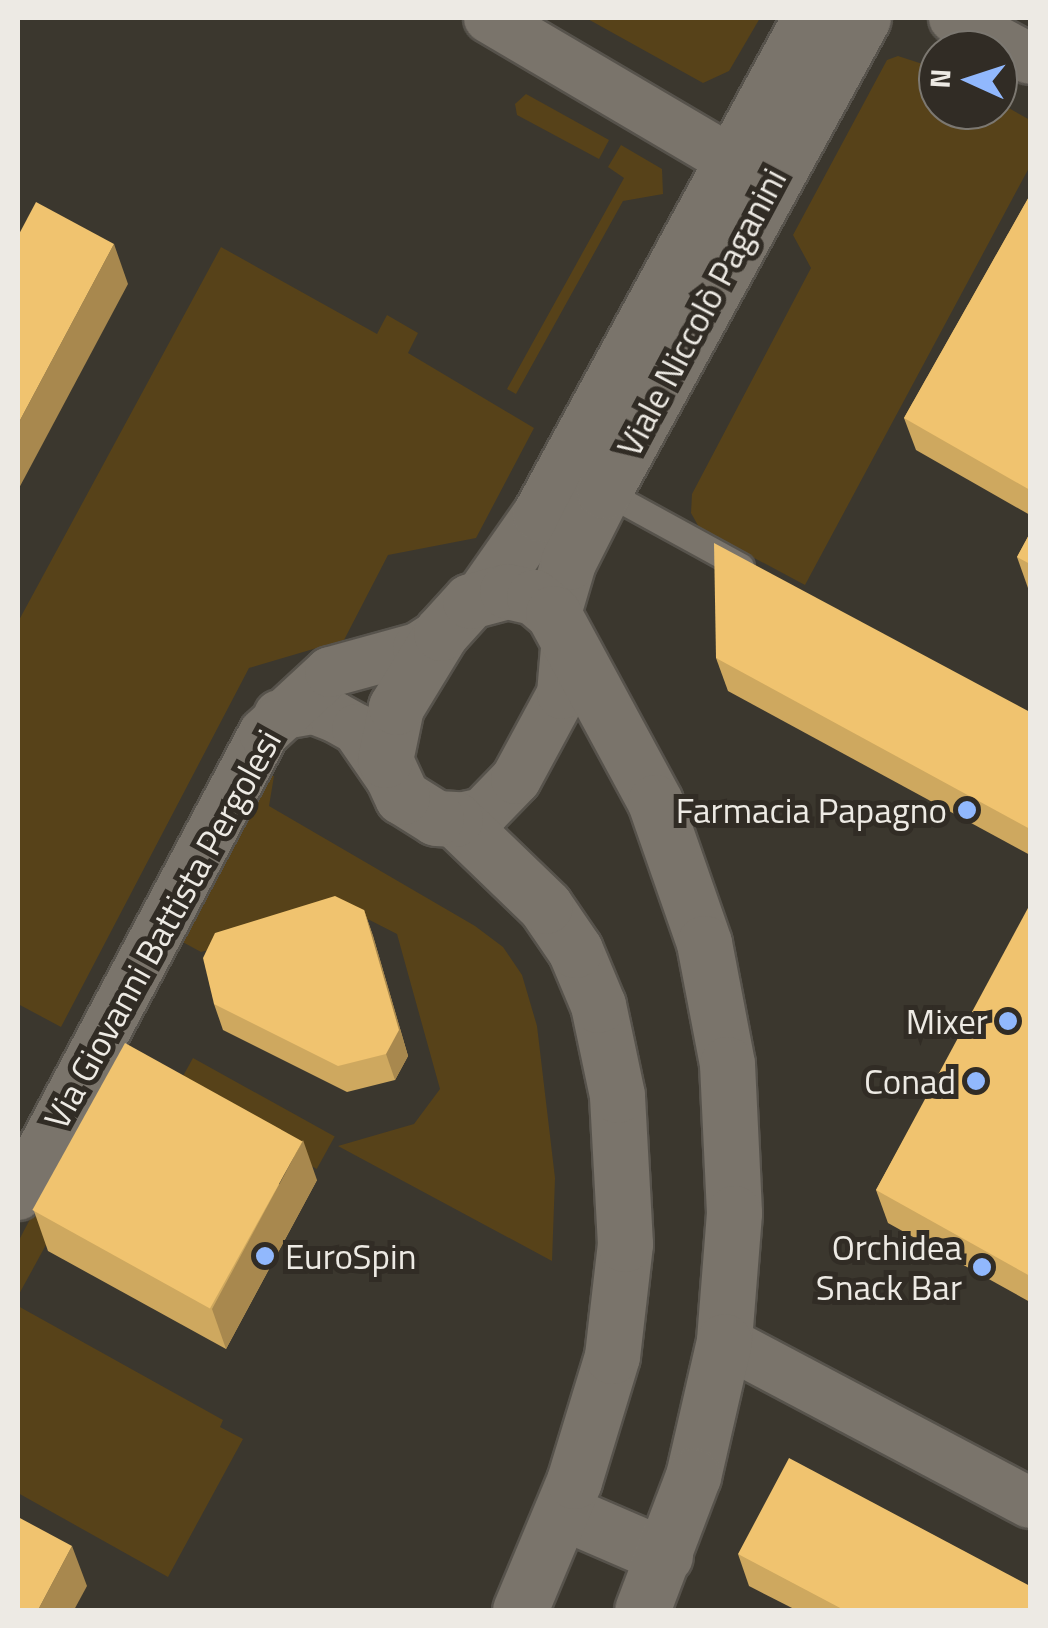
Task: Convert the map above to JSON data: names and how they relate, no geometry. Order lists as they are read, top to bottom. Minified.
{"streets":{"street":["Viale Niccolò Paganini","Via Giovanni Battista Pergolesi"]},"crossings":[["Viale Niccolò Paganini","Via Giovanni Battista Pergolesi"]],"places":["Farmacia Papagno","Mixer","Conad","EuroSpin","Orchidea Snack Bar"],"north":"left"}
